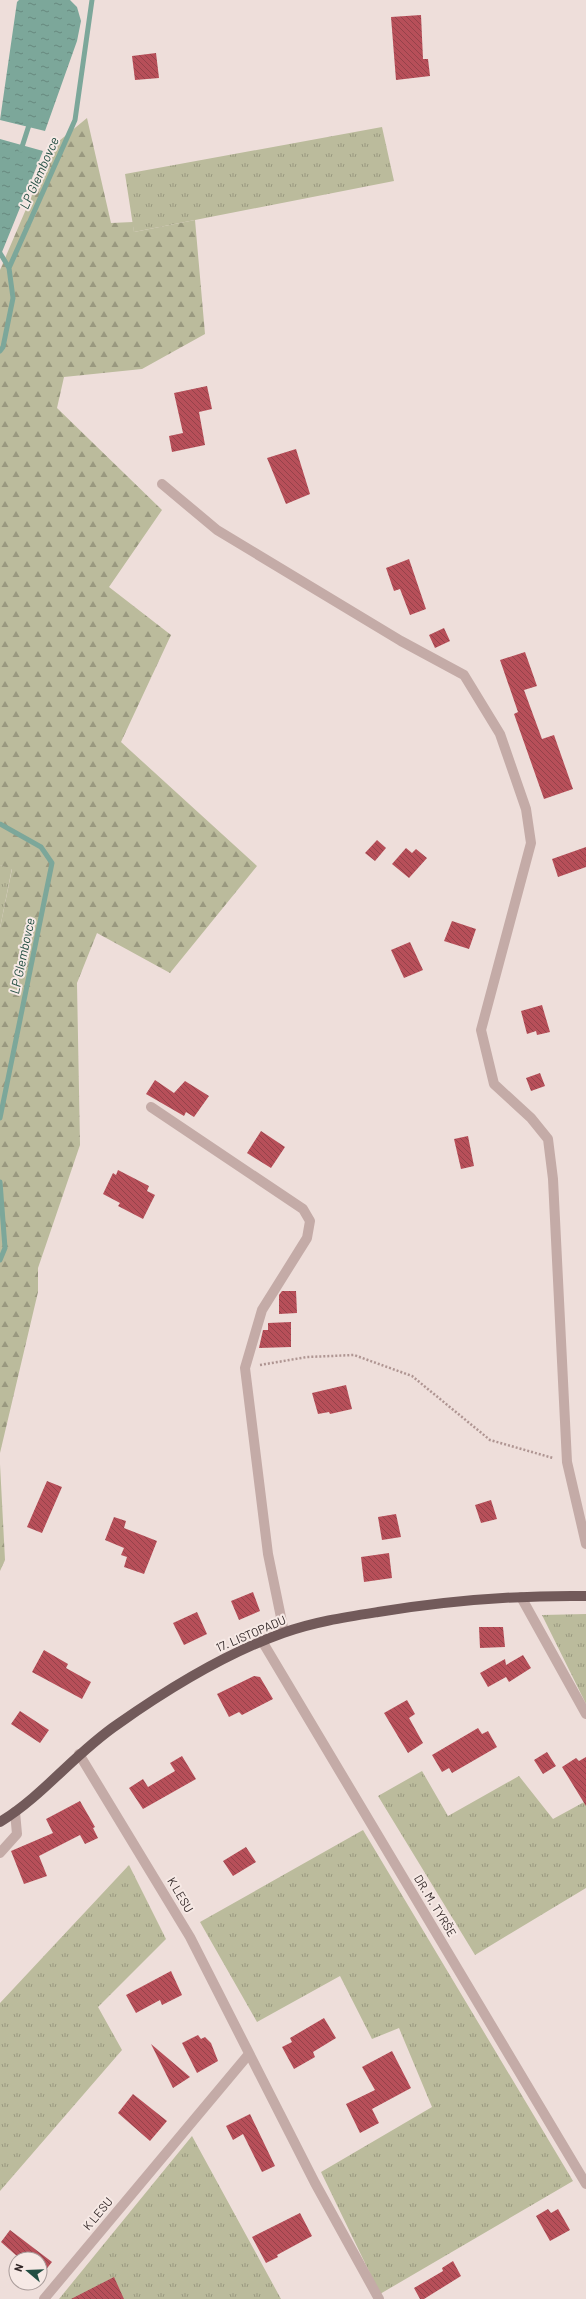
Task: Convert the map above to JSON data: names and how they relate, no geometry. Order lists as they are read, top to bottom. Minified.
{"streets":{"main road":["17. LISTOPADU"],"street":["K LESU","DR. M. TYRŠE"]},"crossings":[["17. LISTOPADU","K LESU"],["17. LISTOPADU","DR. M. TYRŠE"]],"water":["LP Glembovce"],"north":"left"}
